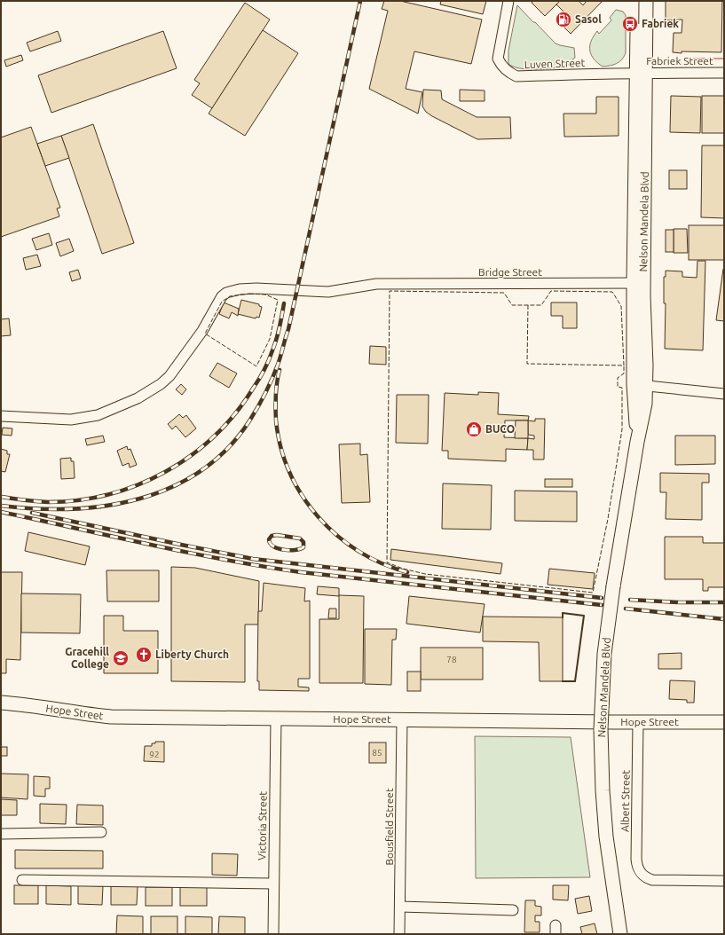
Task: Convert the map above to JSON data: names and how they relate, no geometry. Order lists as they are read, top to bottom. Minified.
{"streets":{"street":["Fabriek Street","Luven Street","Nelson Mandela Blvd","Bridge Street","Hope Street","Albert Street","Victoria Street","Bousfield Street"]},"crossings":[["Fabriek Street","Luven Street"],["Fabriek Street","Nelson Mandela Blvd"],["Luven Street","Nelson Mandela Blvd"],["Nelson Mandela Blvd","Bridge Street"],["Hope Street","Albert Street"],["Hope Street","Victoria Street"],["Hope Street","Bousfield Street"]],"places":{"fuel station":["Sasol"],"bus stop":["Fabriek"],"shop":["BUCO"],"church":["Liberty Church"],"school or university":["Gracehill College"]},"house_numbers":["78","85","92"]}
